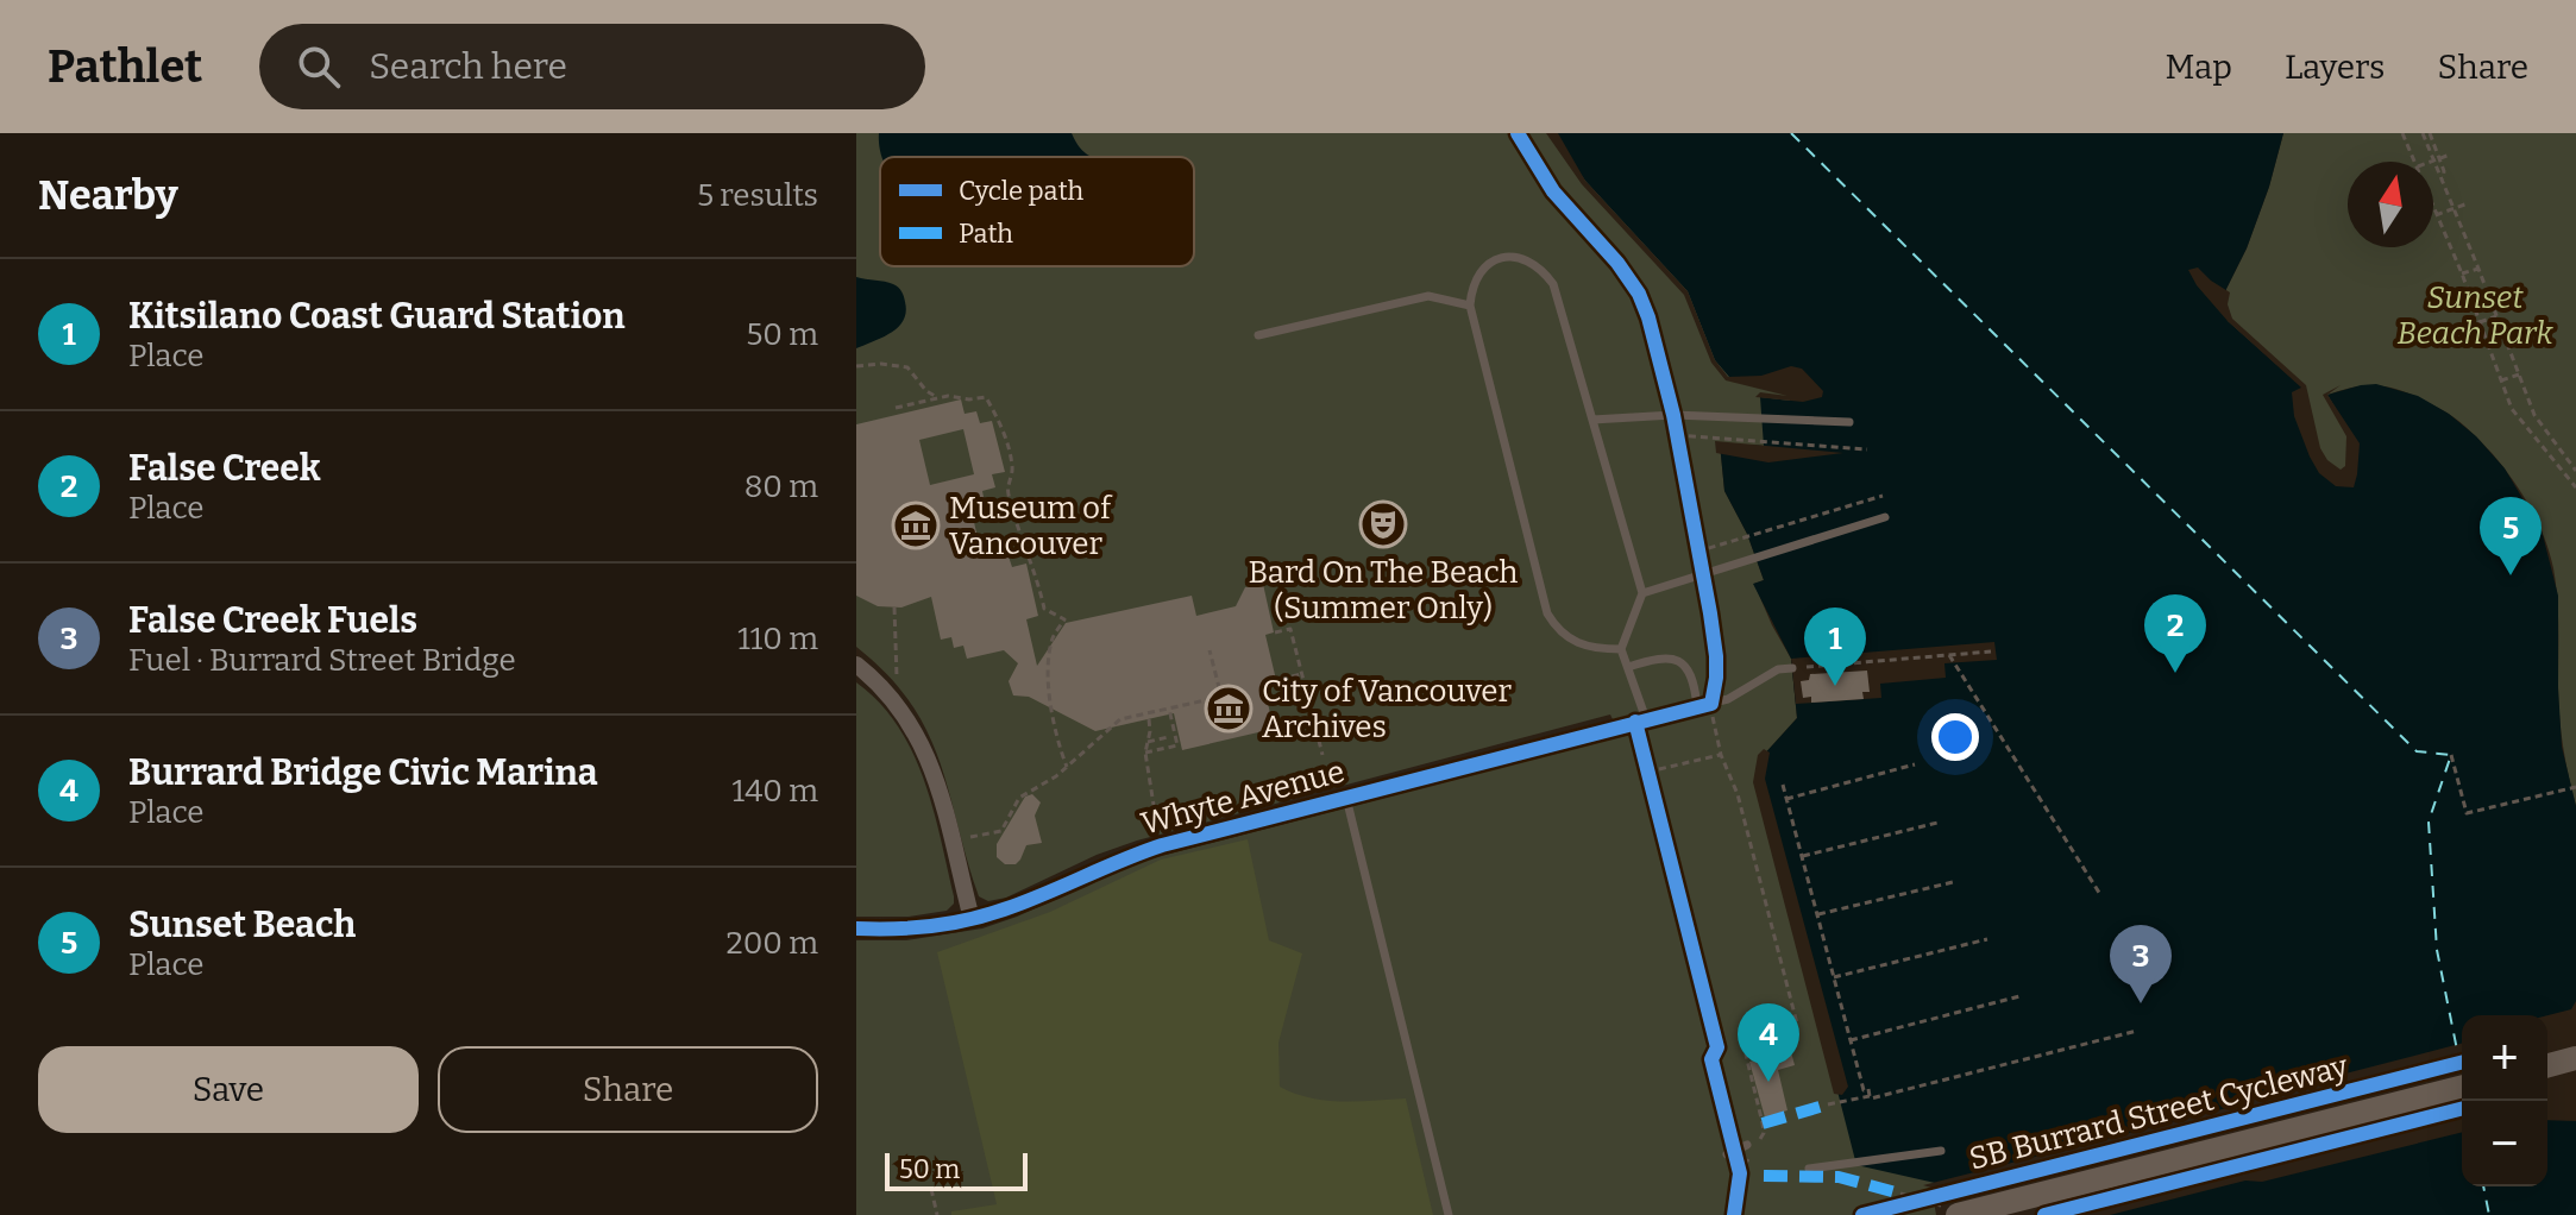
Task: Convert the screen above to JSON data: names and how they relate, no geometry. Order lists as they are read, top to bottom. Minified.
{"streets":{"street":["Whyte Avenue"],"cycle path":["SB Burrard Street Cycleway"]},"parks":["Sunset Beach Park"],"places":{"theatre":["Bard On The Beach (Summer Only)"],"museum":["Museum of Vancouver","City of Vancouver Archives"]},"legend":["Cycle path","Path"],"scale_bar":"50 m","north":"top","page":{"header":"Pathlet","search":"Search here","nav":["Map","Layers","Share"],"heading":["Nearby","5 results"],"list":[{"mark":"1","name":"Kitsilano Coast Guard Station","note":"Place","value":"50 m"},{"mark":"2","name":"False Creek","note":"Place","value":"80 m"},{"mark":"3","name":"False Creek Fuels","note":"Fuel · Burrard Street Bridge","value":"110 m"},{"mark":"4","name":"Burrard Bridge Civic Marina","note":"Place","value":"140 m"},{"mark":"5","name":"Sunset Beach","note":"Place","value":"200 m"}],"pins":["5","2","1","3","4"],"map_buttons":["+","−"],"buttons":["Save","Share"],"scale":"50 m"}}
